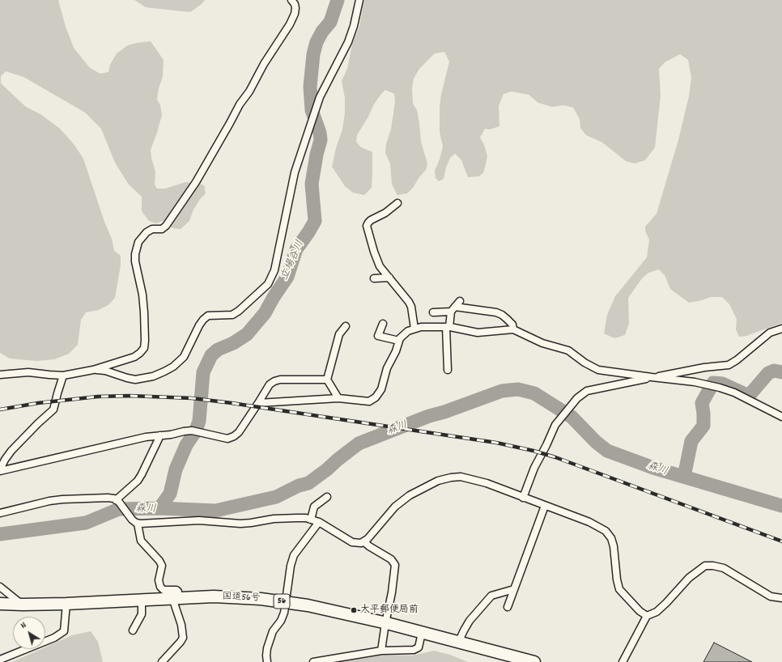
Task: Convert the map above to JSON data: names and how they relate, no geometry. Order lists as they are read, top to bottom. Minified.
{"streets":{"highway":["国道56号","56"]},"water":["立場谷川","森川"],"places":["大平郵便局前"],"north":"top left"}
